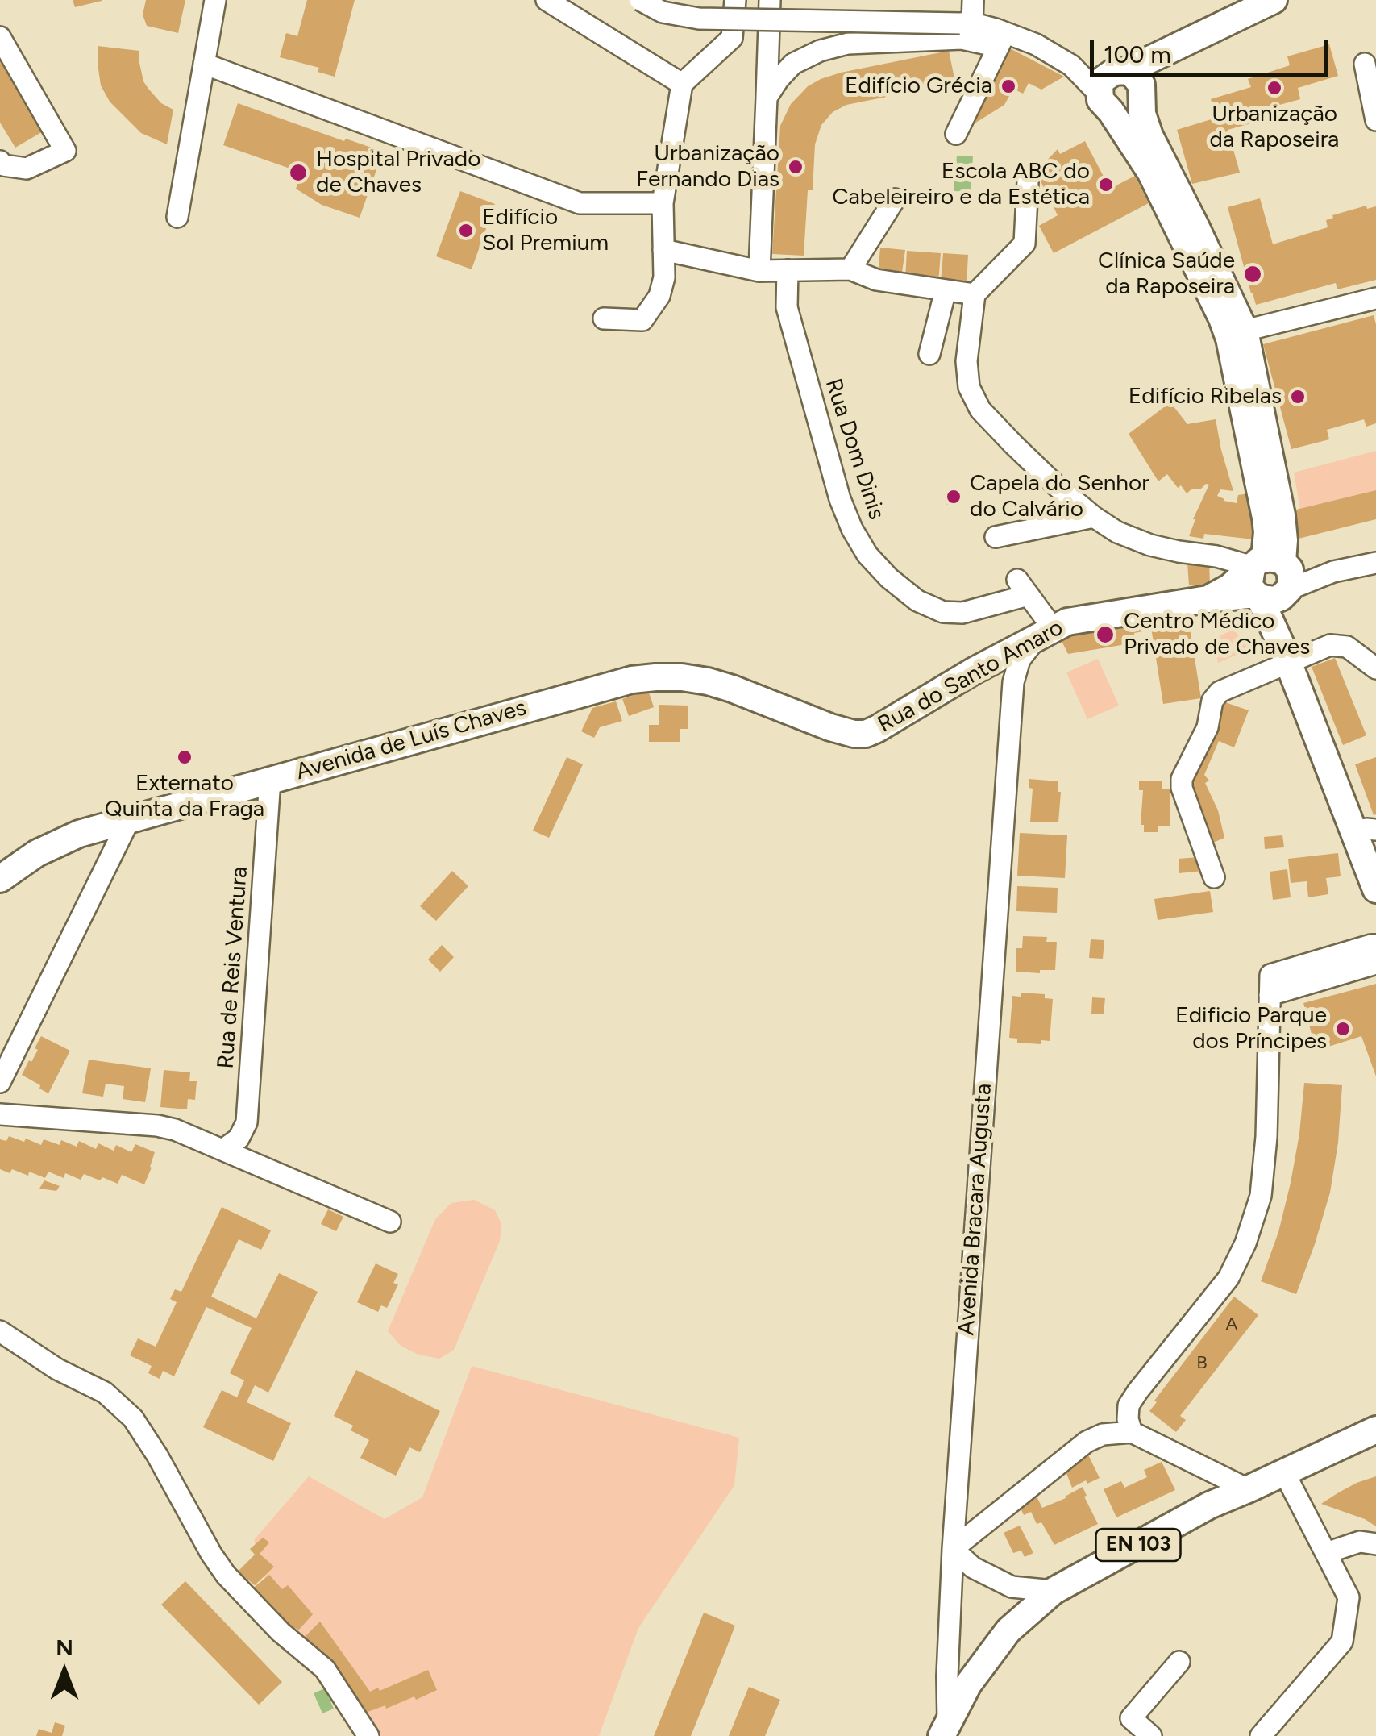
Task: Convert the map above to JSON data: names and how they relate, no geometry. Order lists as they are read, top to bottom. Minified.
{"streets":{"main road":["Rua do Santo Amaro","Avenida de Luís Chaves","EN 103"],"street":["Rua Dom Dinis","Rua de Reis Ventura","Avenida Bracara Augusta"]},"crossings":[["Rua Dom Dinis","Rua do Santo Amaro"],["Rua Dom Dinis","Avenida Bracara Augusta"],["Rua do Santo Amaro","Avenida de Luís Chaves"],["Rua do Santo Amaro","Avenida Bracara Augusta"],["Avenida de Luís Chaves","Rua de Reis Ventura"],["Avenida Bracara Augusta","EN 103"]],"places":["Edifício Grécia","Urbanização da Raposeira","Urbanização Fernando Dias","Hospital Privado de Chaves","Escola ABC do Cabeleireiro e da Estética","Edifício Sol Premium","Clínica Saúde da Raposeira","Edifício Ribelas","Capela do Senhor do Calvário","Centro Médico Privado de Chaves","Externato Quinta da Fraga","Edificio Parque dos Príncipes"],"house_numbers":["A","B"],"scale_bar":"100 m","north":"top"}
